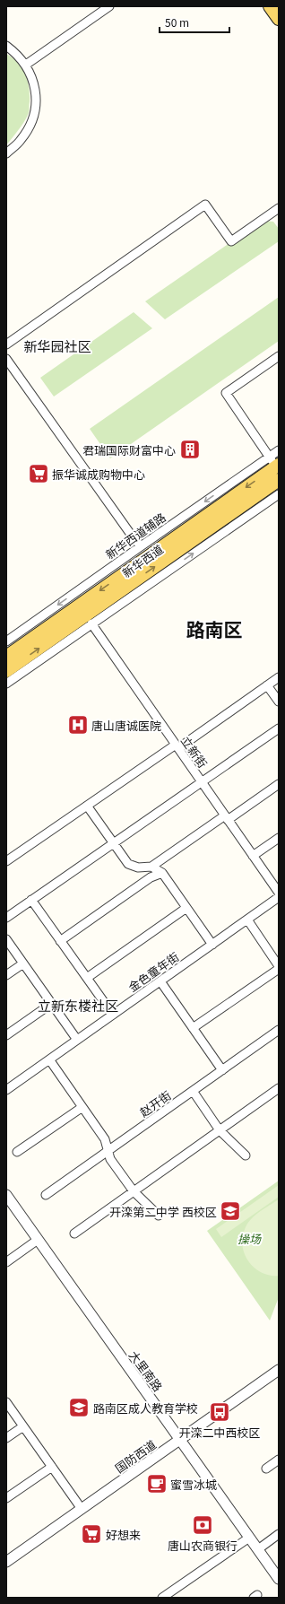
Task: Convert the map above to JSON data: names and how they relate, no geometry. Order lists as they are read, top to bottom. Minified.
{"streets":{"main road":["新华西道"],"street":["新华西道辅路","立新街","金色童年街","赵开街","大里南路","国防西道"]},"crossings":[["新华西道辅路","新华西道"],["大里南路","国防西道"]],"districts":["新华园社区","路南区","立新东楼社区"],"parks":["操场"],"places":{"building":["君瑞国际财富中心"],"supermarket":["振华诚成购物中心","好想来"],"hospital":["唐山唐诚医院"],"school or university":["开滦第二中学 西校区","路南区成人教育学校"],"bus stop":["开滦二中西校区"],"cafe":["蜜雪冰城"],"bank":["唐山农商银行"]},"scale_bar":"50 m"}
